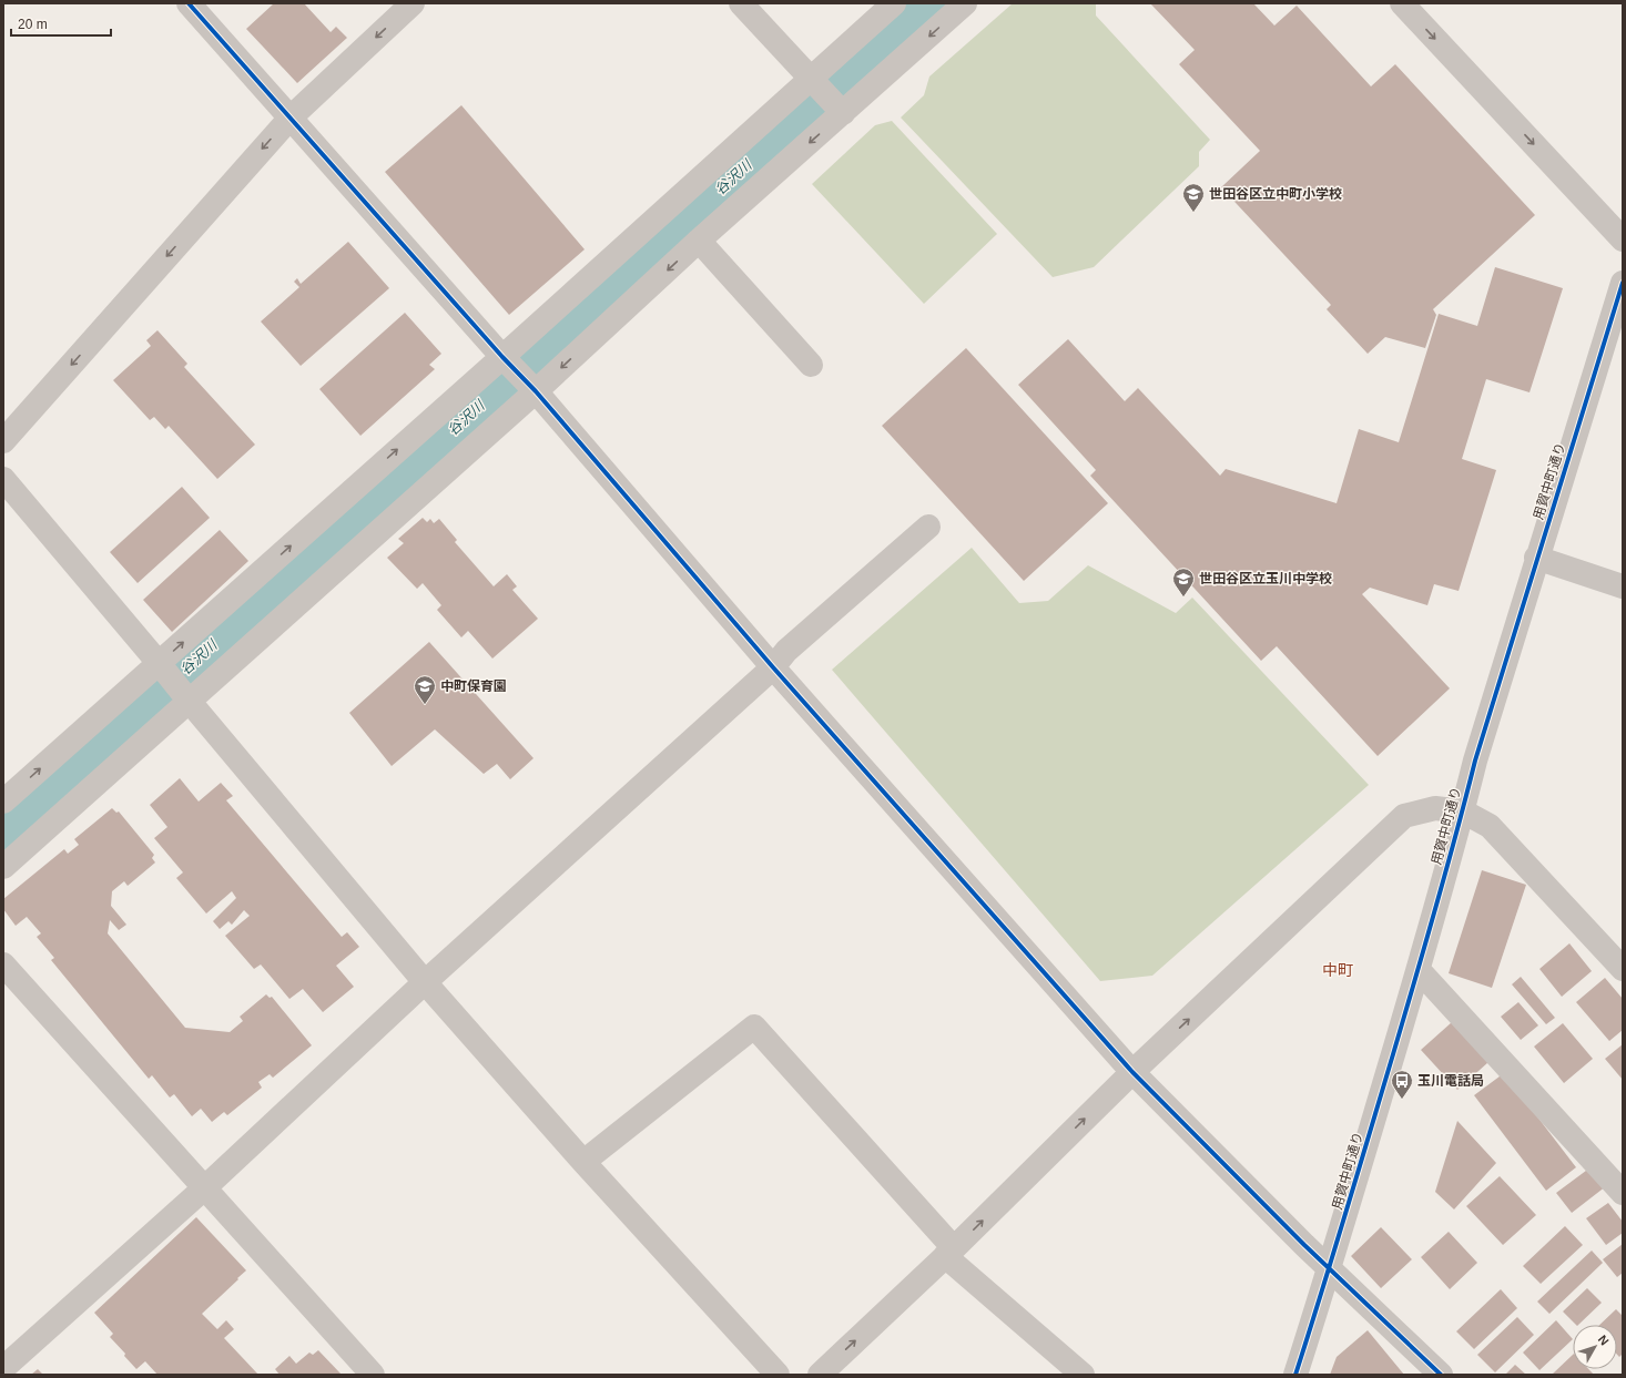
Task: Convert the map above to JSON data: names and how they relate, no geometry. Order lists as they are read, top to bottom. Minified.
{"streets":{"street":["用賀中町通り"]},"districts":["中町"],"water":["谷沢川"],"places":{"school or university":["世田谷区立中町小学校","世田谷区立玉川中学校","中町保育園"],"bus stop":["玉川電話局"]},"scale_bar":"20 m","north":"top right"}
